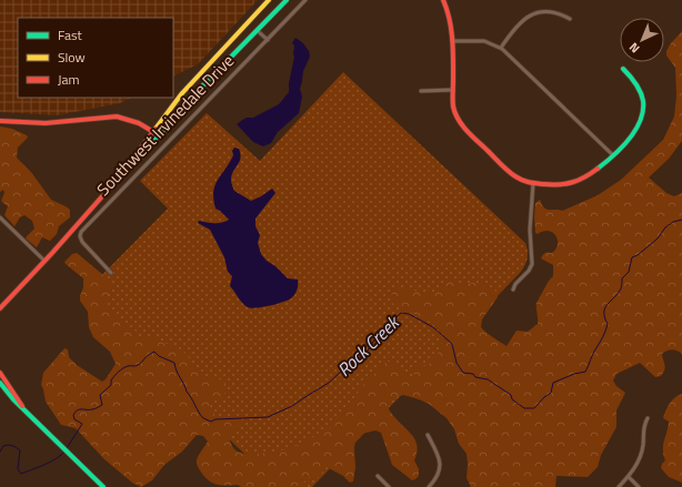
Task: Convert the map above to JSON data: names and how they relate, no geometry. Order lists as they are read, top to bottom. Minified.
{"streets":{"main road":["Southwest Irvinedale Drive"]},"water":["Rock Creek"],"legend":["Fast","Slow","Jam"],"north":"bottom left"}
